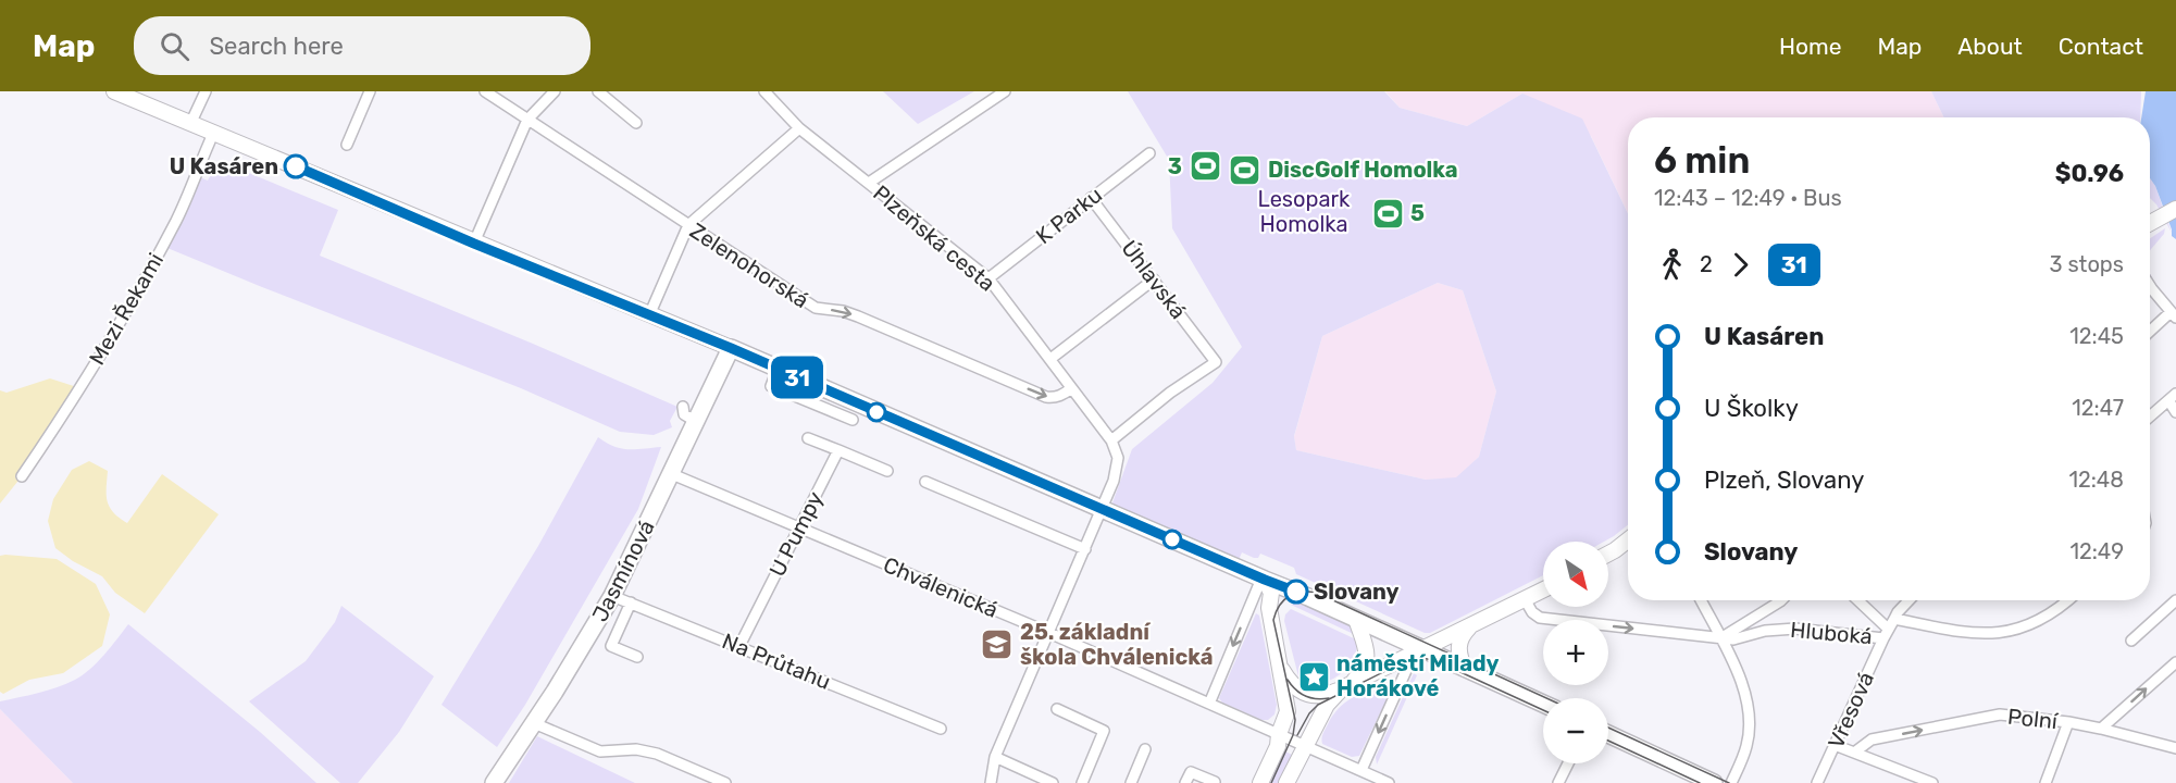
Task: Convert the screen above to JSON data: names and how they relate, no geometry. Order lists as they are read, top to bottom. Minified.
{"streets":{"main road":["Jasmínová"],"street":["K Parku","Plzeňská cesta","Zelenohorská","Úhlavská","Mezi Řekami","U Pumpy","Chválenická","Hluboká","Na Průtahu","Vřesová","Polní"]},"crossings":[["K Parku","Plzeňská cesta"],["K Parku","Úhlavská"],["Plzeňská cesta","Zelenohorská"],["Plzeňská cesta","Úhlavská"],["Plzeňská cesta","Chválenická"],["U Pumpy","Chválenická"],["U Pumpy","Na Průtahu"],["Jasmínová","Chválenická"],["Jasmínová","Na Průtahu"],["Hluboká","Vřesová"]],"one_way":["Zelenohorská","Polní"],"parks":["Lesopark Homolka"],"places":{"other":["U Kasáren","Slovany"],"sports":["3","DiscGolf Homolka","5"],"school or university":["25. základní škola Chválenická"],"place":["náměstí Milady Horákové"]},"lines":["bus line 31"],"north":"bottom right","page":{"header":"Map","search":"Search here","nav":["Home","Map","About","Contact"],"on_map":"31","heading":["6 min","12:43 – 12:49 · Bus","$0.96"],"legs":["2","31","3 stops"],"list":[{"name":"U Kasáren","value":"12:45"},{"name":"U Školky","value":"12:47"},{"name":"Plzeň, Slovany","value":"12:48"},{"name":"Slovany","value":"12:49"}],"map_buttons":["+","−"]}}
